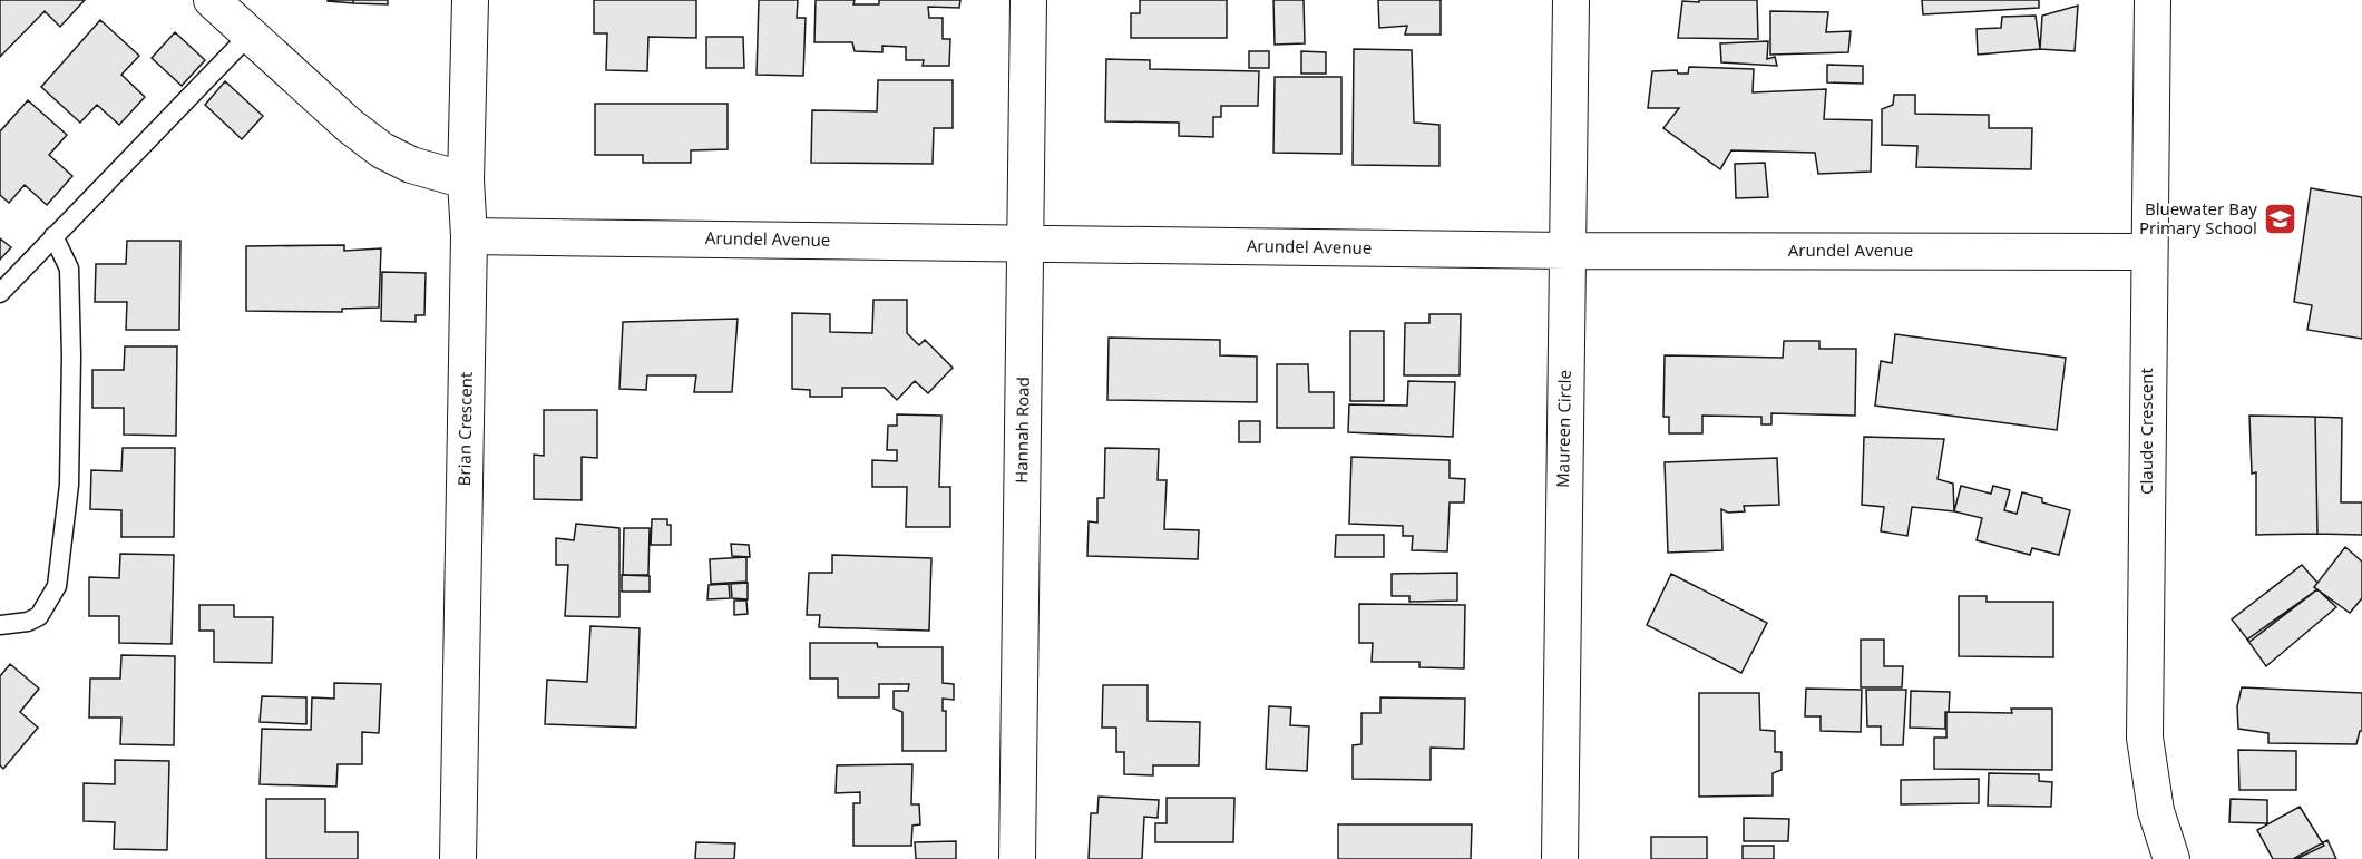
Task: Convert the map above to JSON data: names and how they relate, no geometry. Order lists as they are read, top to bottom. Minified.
{"streets":{"street":["Arundel Avenue","Brian Crescent","Maureen Circle","Hannah Road","Claude Crescent"]},"crossings":[["Arundel Avenue","Brian Crescent"],["Arundel Avenue","Maureen Circle"],["Arundel Avenue","Hannah Road"],["Arundel Avenue","Claude Crescent"]],"places":{"school or university":["Bluewater Bay Primary School"]}}
